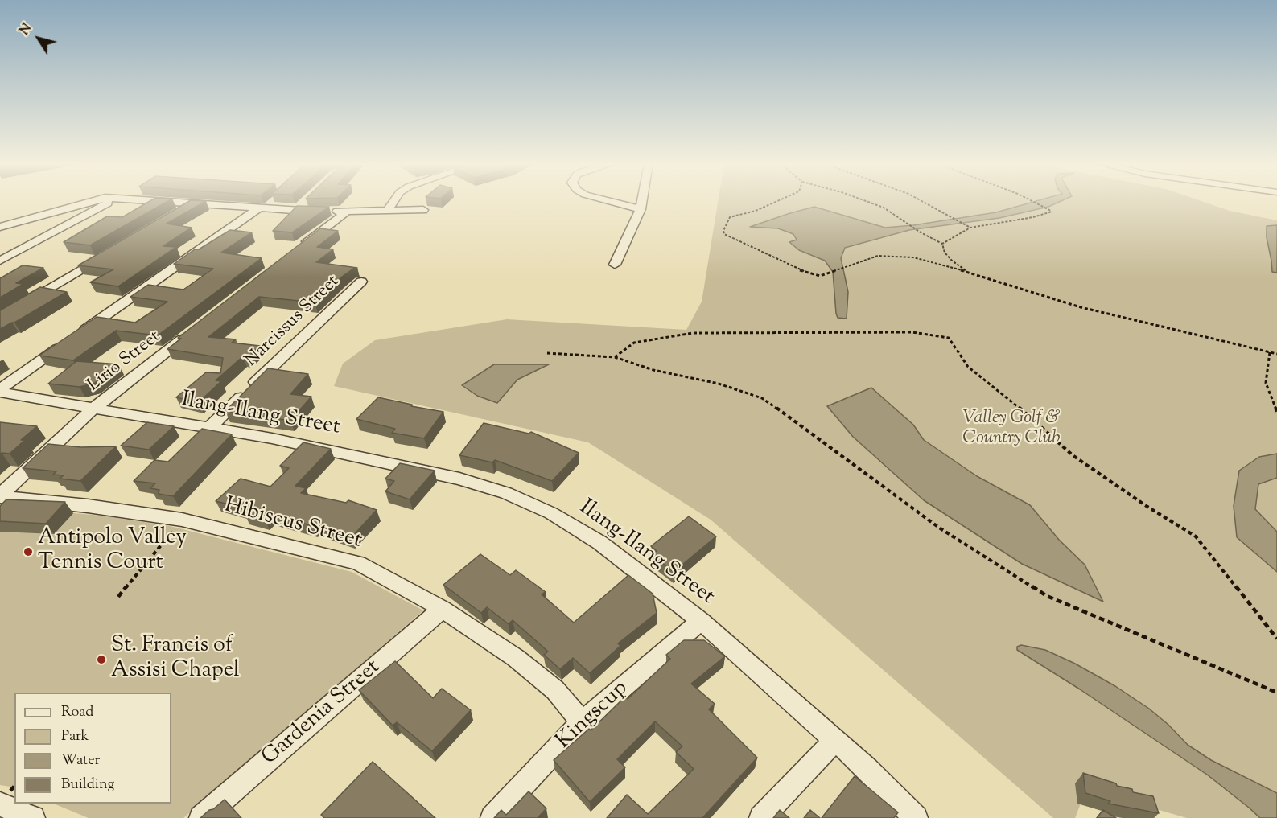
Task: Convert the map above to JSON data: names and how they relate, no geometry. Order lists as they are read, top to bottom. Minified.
{"streets":{"street":["Narcissus Street","Lirio Street","Ilang-Ilang Street","Hibiscus Street","Gardenia Street","Kingscup"]},"crossings":[["Narcissus Street","Ilang-Ilang Street"],["Lirio Street","Ilang-Ilang Street"],["Lirio Street","Hibiscus Street"],["Ilang-Ilang Street","Kingscup"],["Hibiscus Street","Gardenia Street"],["Hibiscus Street","Kingscup"]],"parks":["Valley Golf & Country Club"],"places":["Antipolo Valley Tennis Court","St. Francis of Assisi Chapel"],"legend":["Road","Park","Water","Building"],"north":"top left"}
